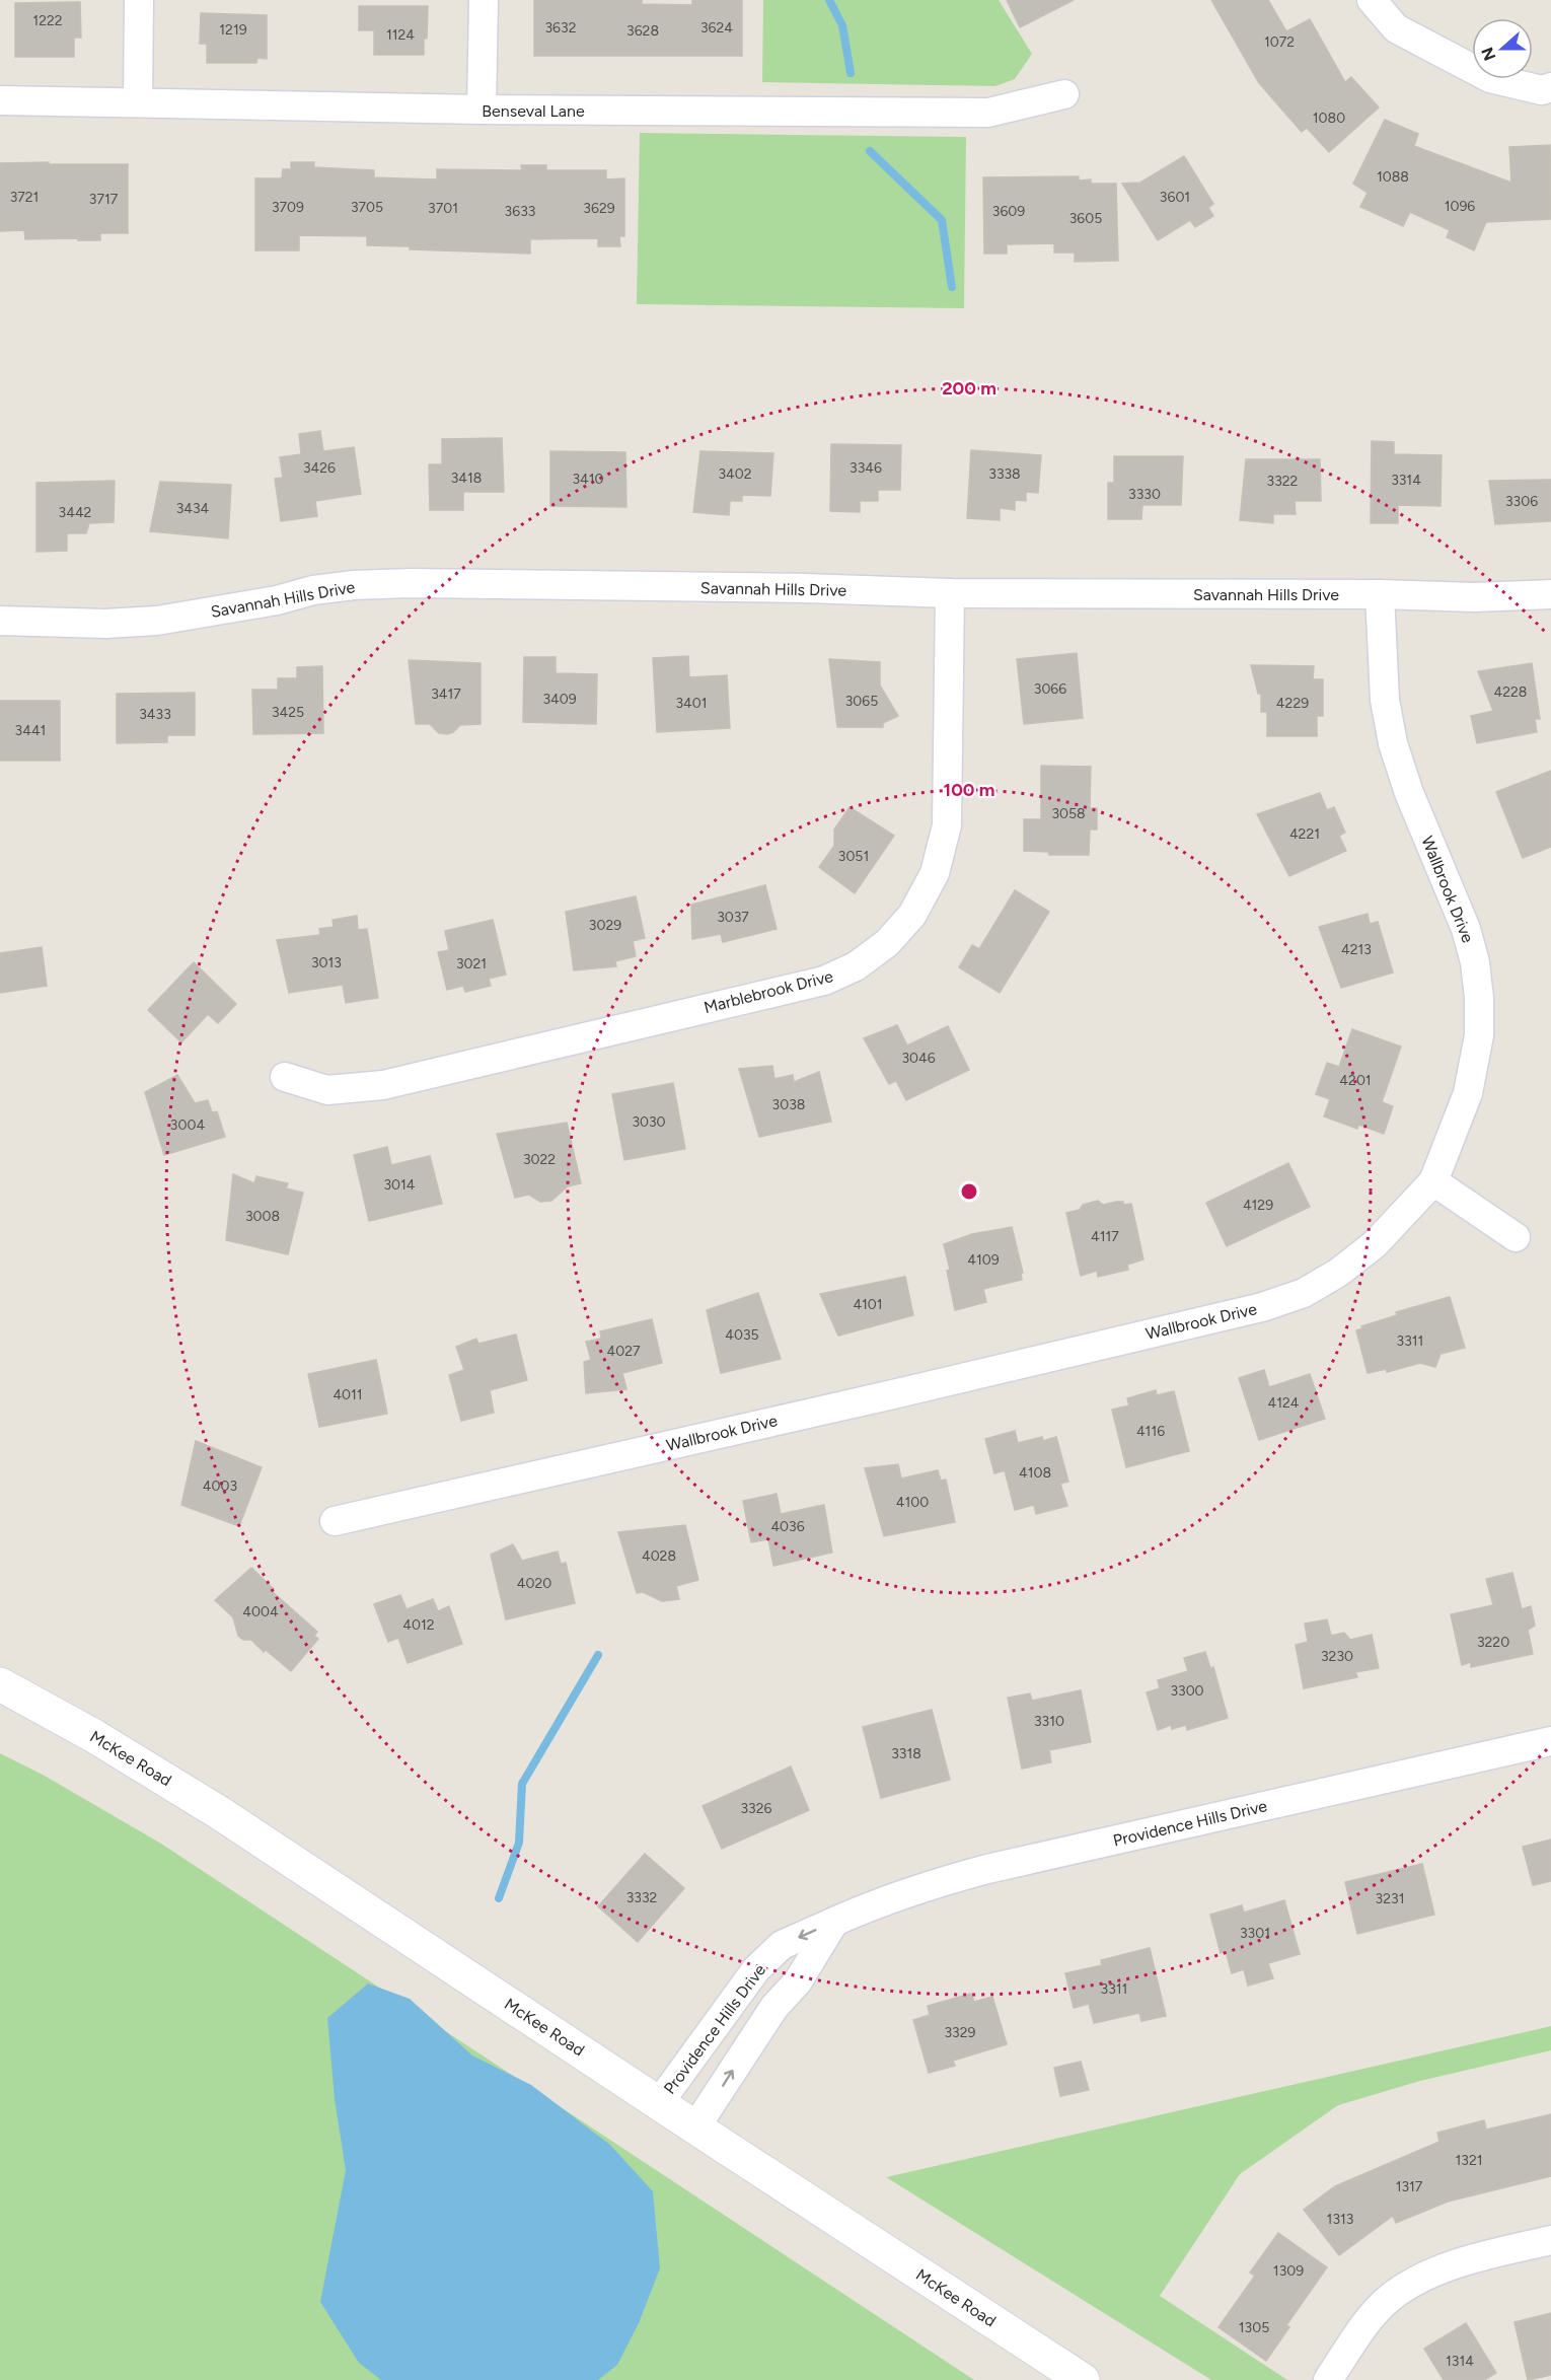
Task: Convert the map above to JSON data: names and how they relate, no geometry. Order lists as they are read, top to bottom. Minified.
{"streets":{"street":["Benseval Lane","Savannah Hills Drive","Wallbrook Drive","Marblebrook Drive","McKee Road","Providence Hills Drive"]},"crossings":[["Savannah Hills Drive","Wallbrook Drive"],["Savannah Hills Drive","Marblebrook Drive"],["McKee Road","Providence Hills Drive"]],"house_numbers":["1222","3632","3624","1219","3628","1124","1072","1080","1088","3721","3601","3717","1096","3709","3705","3701","3629","3633","3609","3605","3426","3346","3402","3338","3418","3410","3314","3322","3330","3306","3434","3442","3066","4228","3417","3409","3065","3401","4229","3425","3433","3441","3058","4221","3051","3037","3029","4213","3013","3021","3046","4201","3038","3030","3004","3022","3014","4129","3008","4117","4109","4101","4035","3311","4027","4011","4124","4116","4108","4003","4100","4036","4028","4020","4004","4012","3220","3230","3300","3310","3318","3326","3332","3231","3301","3311","3329","1321","1317","1313","1309","1305","1314"],"north":"left","rings":["200 m","100 m"]}
